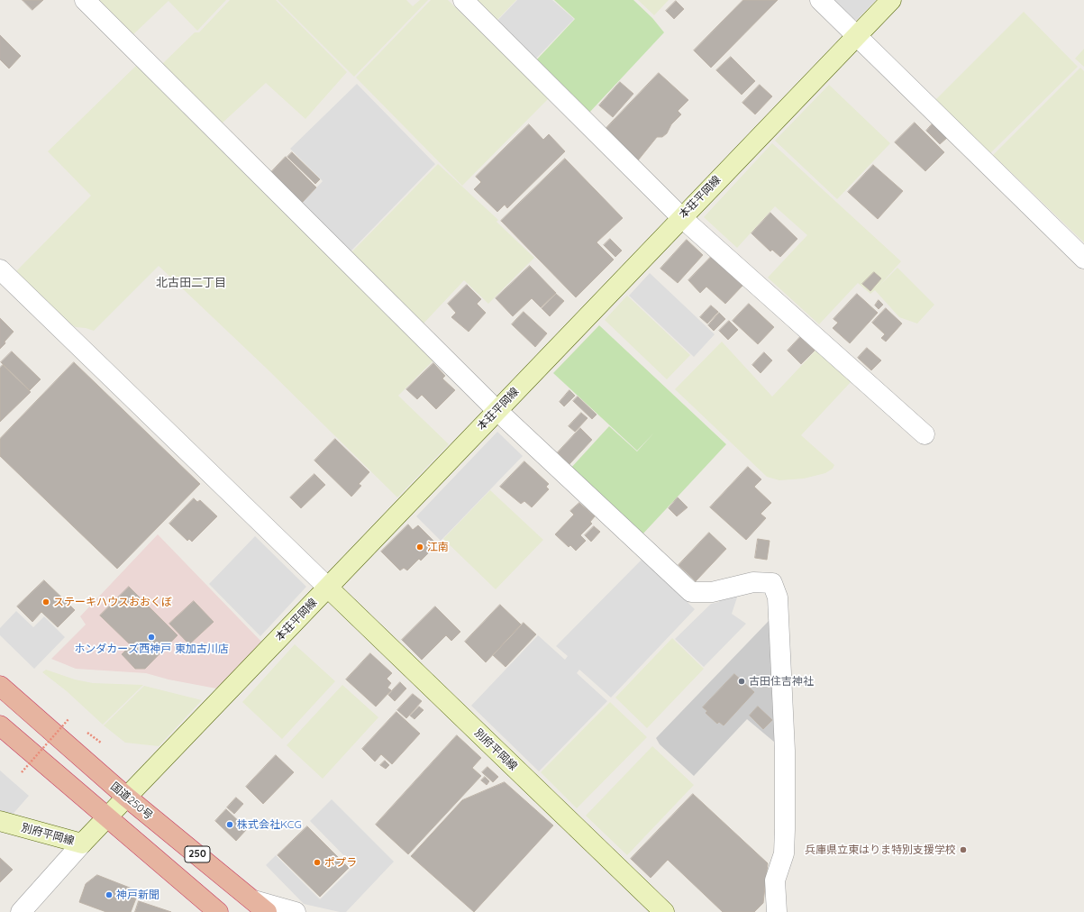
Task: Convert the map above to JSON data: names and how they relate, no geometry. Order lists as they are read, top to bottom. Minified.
{"streets":{"highway":["国道250号","250"],"main road":["本荘平岡線","別府平岡線"]},"crossings":[["本荘平岡線","別府平岡線"],["本荘平岡線","国道250号"]],"districts":["北古田二丁目"],"places":["江南","ステーキハウスおおくぼ","ホンダカーズ西神戸 東加古川店","古田住吉神社","株式会社KCG","兵庫県立東はりま特別支援学校","ポプラ","神戸新聞"]}
